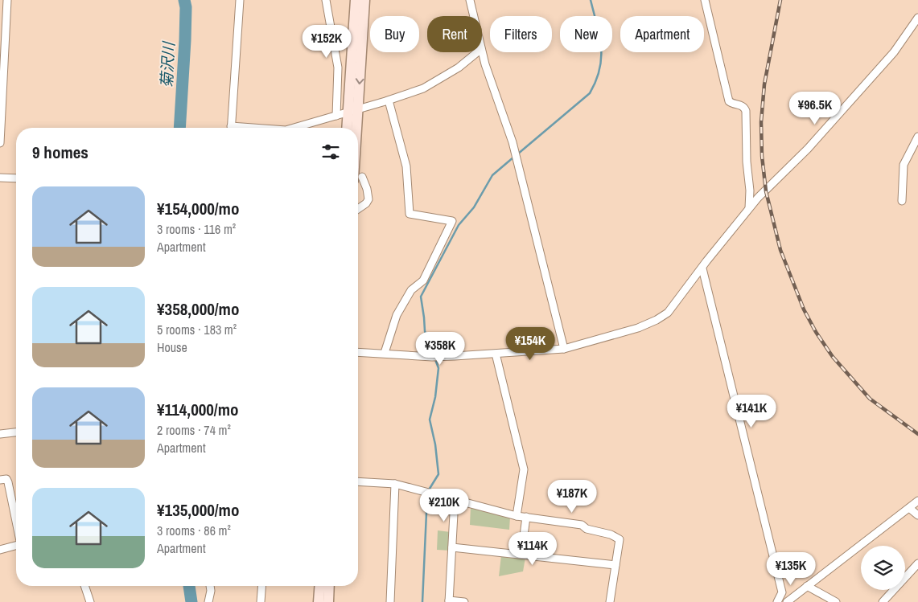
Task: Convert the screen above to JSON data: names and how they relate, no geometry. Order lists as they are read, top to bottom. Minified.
{"water":["菊沢川"],"page":{"chip":["Buy","Rent","Filters","New","Apartment"],"price":["¥152K","¥96.5K","¥154K","¥358K","¥141K","¥187K","¥210K","¥114K","¥135K"],"heading":"9 homes","list":[{"name":"¥154,000/mo","note":"3 rooms · 116 m² · Apartment"},{"name":"¥358,000/mo","note":"5 rooms · 183 m² · House"},{"name":"¥114,000/mo","note":"2 rooms · 74 m² · Apartment"},{"name":"¥135,000/mo","note":"3 rooms · 86 m² · Apartment"}]}}
